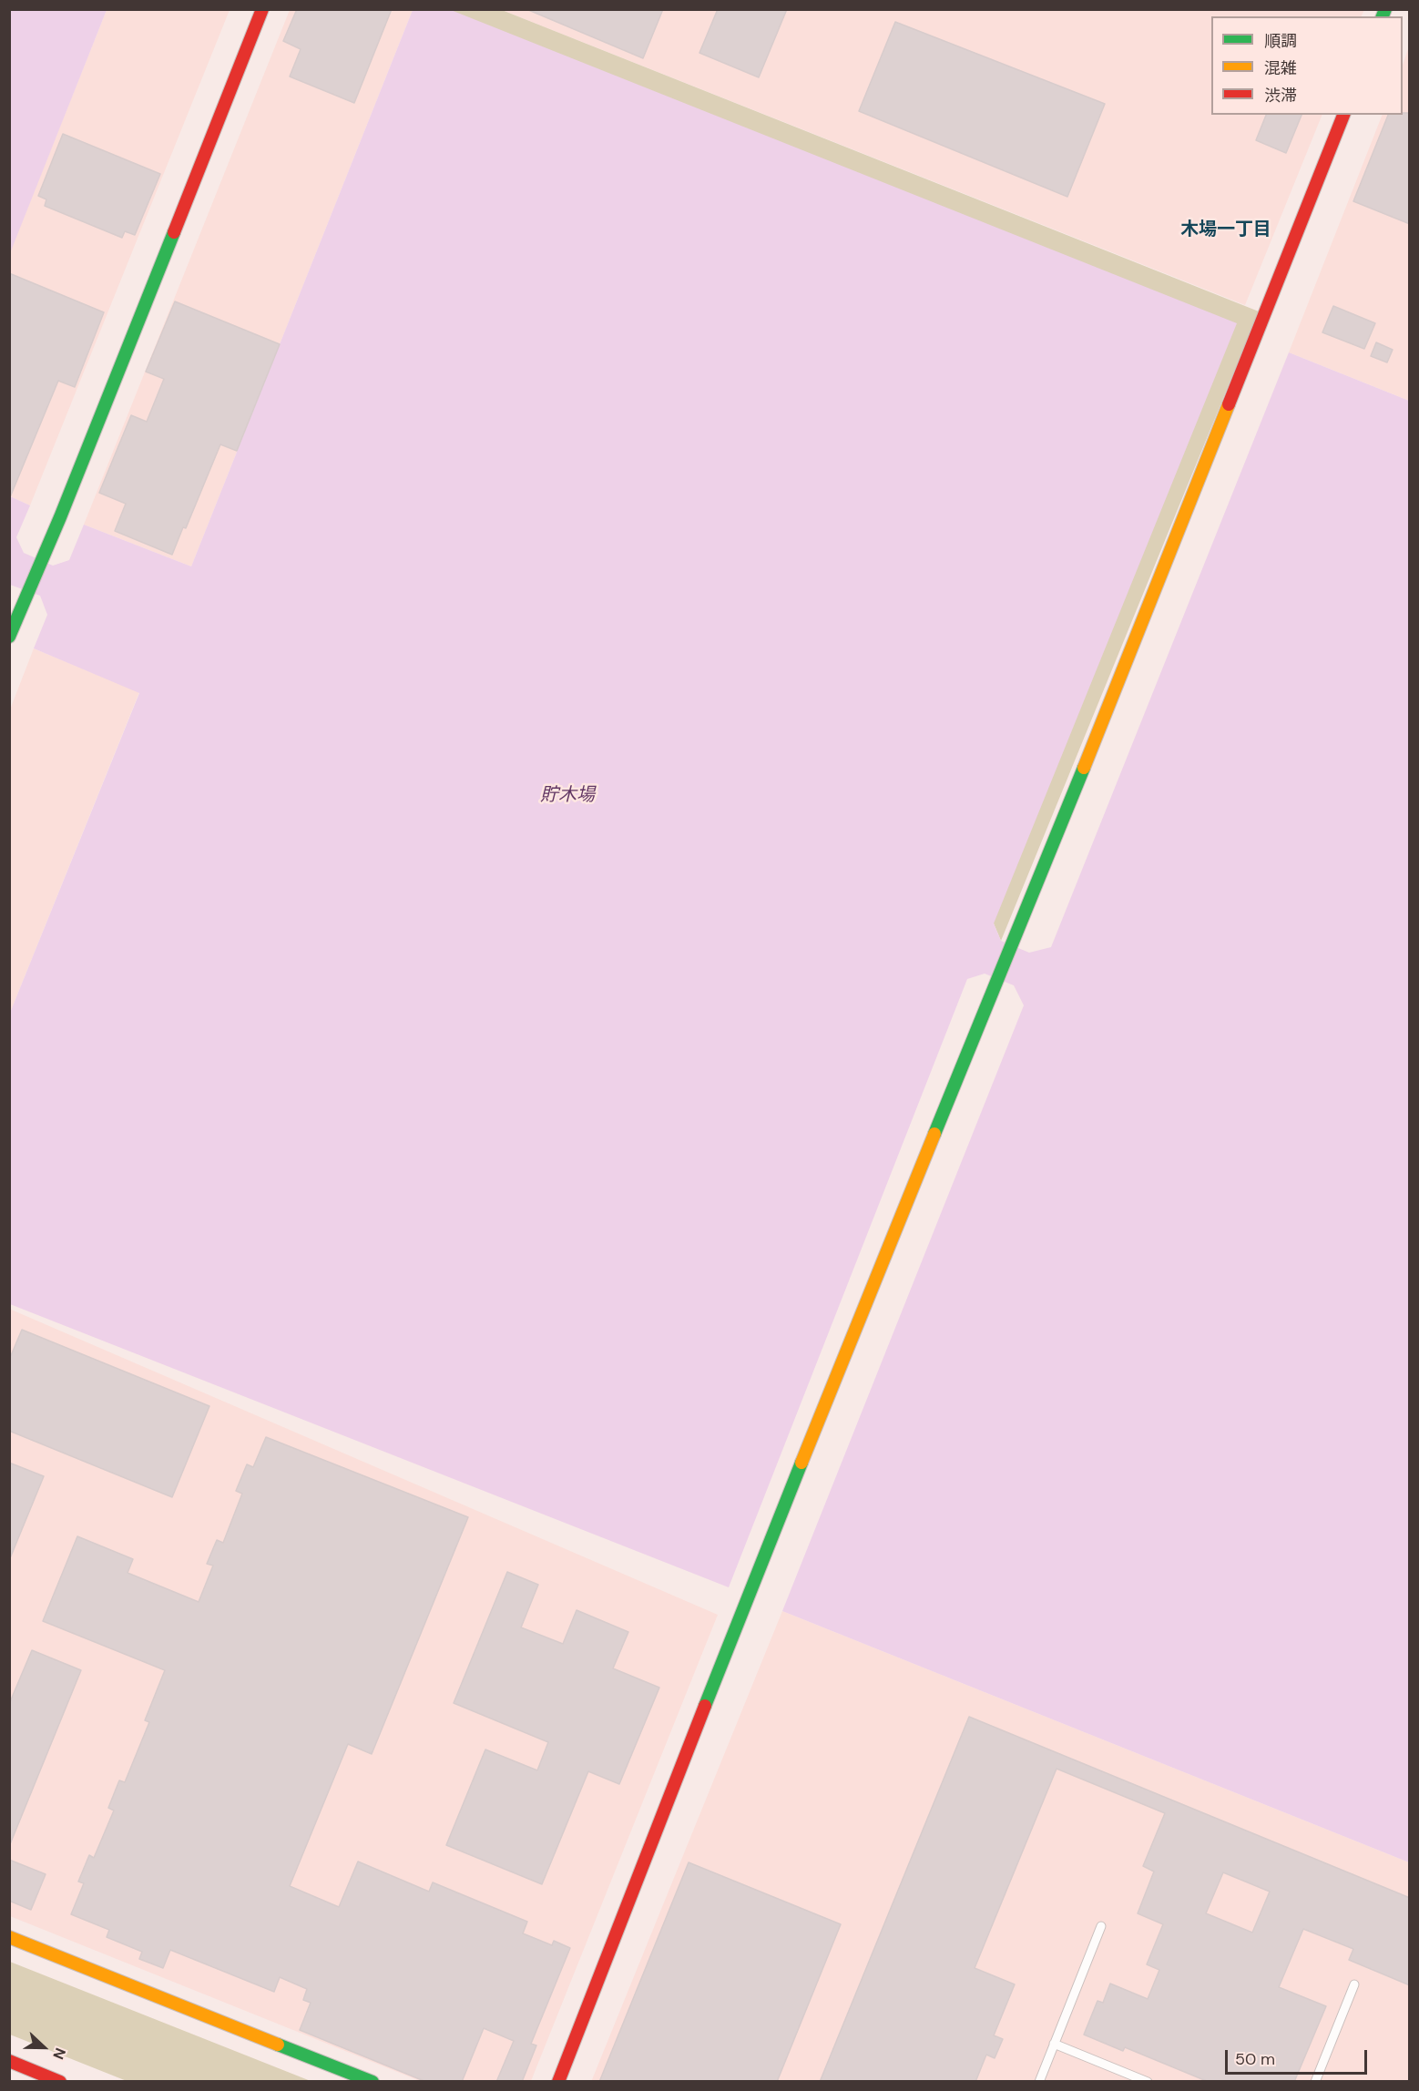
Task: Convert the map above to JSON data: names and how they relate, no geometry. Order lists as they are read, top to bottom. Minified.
{"districts":["木場一丁目"],"water":["貯木場"],"legend":["順調","混雑","渋滞"],"scale_bar":"50 m","north":"right"}
